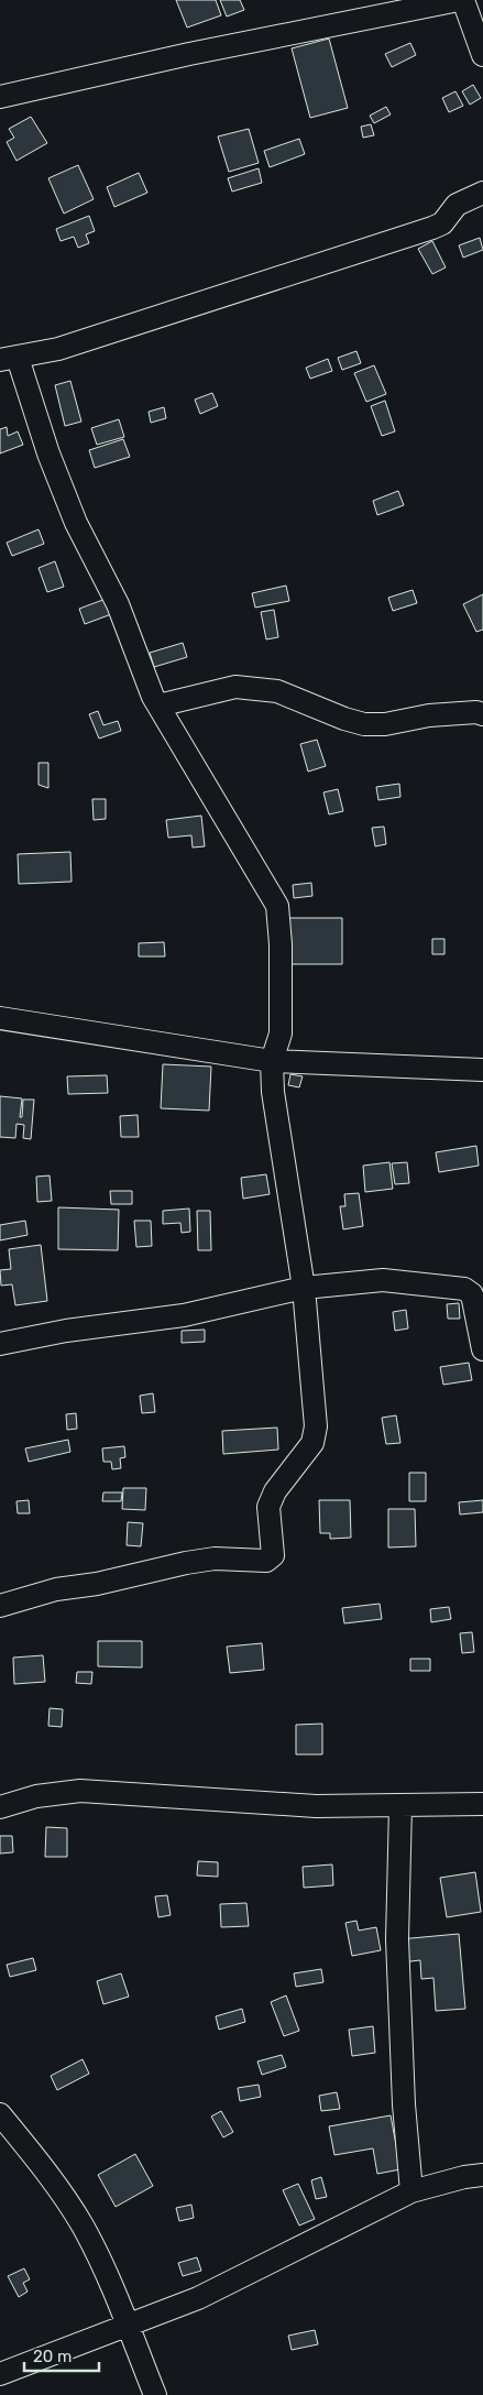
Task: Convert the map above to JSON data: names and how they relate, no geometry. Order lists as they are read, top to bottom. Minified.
{"scale_bar":"20 m"}
